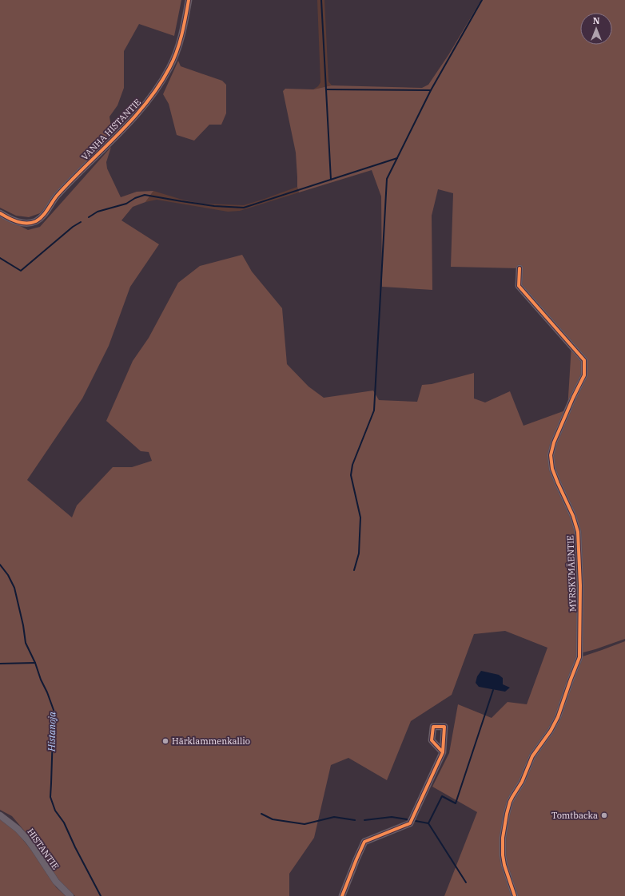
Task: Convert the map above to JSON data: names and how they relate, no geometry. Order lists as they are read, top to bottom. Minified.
{"streets":{"street":["VANHA HISTANTIE","MYRSKYMÄENTIE","HISTANTIE"]},"water":["Histanoja"],"places":["Härklammenkallio","Tomtbacka"],"north":"top"}
